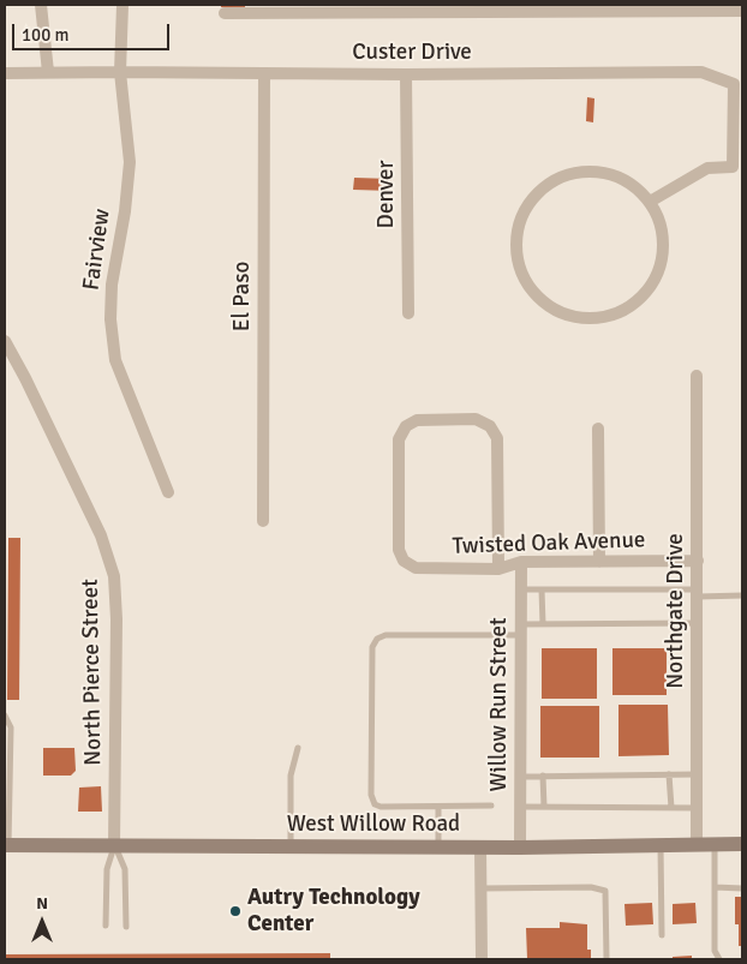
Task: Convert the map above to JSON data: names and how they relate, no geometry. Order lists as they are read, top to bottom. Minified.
{"streets":{"main road":["West Willow Road"],"street":["Custer Drive","Denver","Fairview","El Paso","Twisted Oak Avenue","Northgate Drive","North Pierce Street","Willow Run Street"]},"crossings":[["Custer Drive","Denver"],["Custer Drive","Fairview"],["Custer Drive","El Paso"],["Twisted Oak Avenue","Northgate Drive"],["Twisted Oak Avenue","Willow Run Street"],["Northgate Drive","West Willow Road"],["North Pierce Street","West Willow Road"],["Willow Run Street","West Willow Road"]],"places":["Autry Technology Center"],"scale_bar":"100 m","north":"top"}
